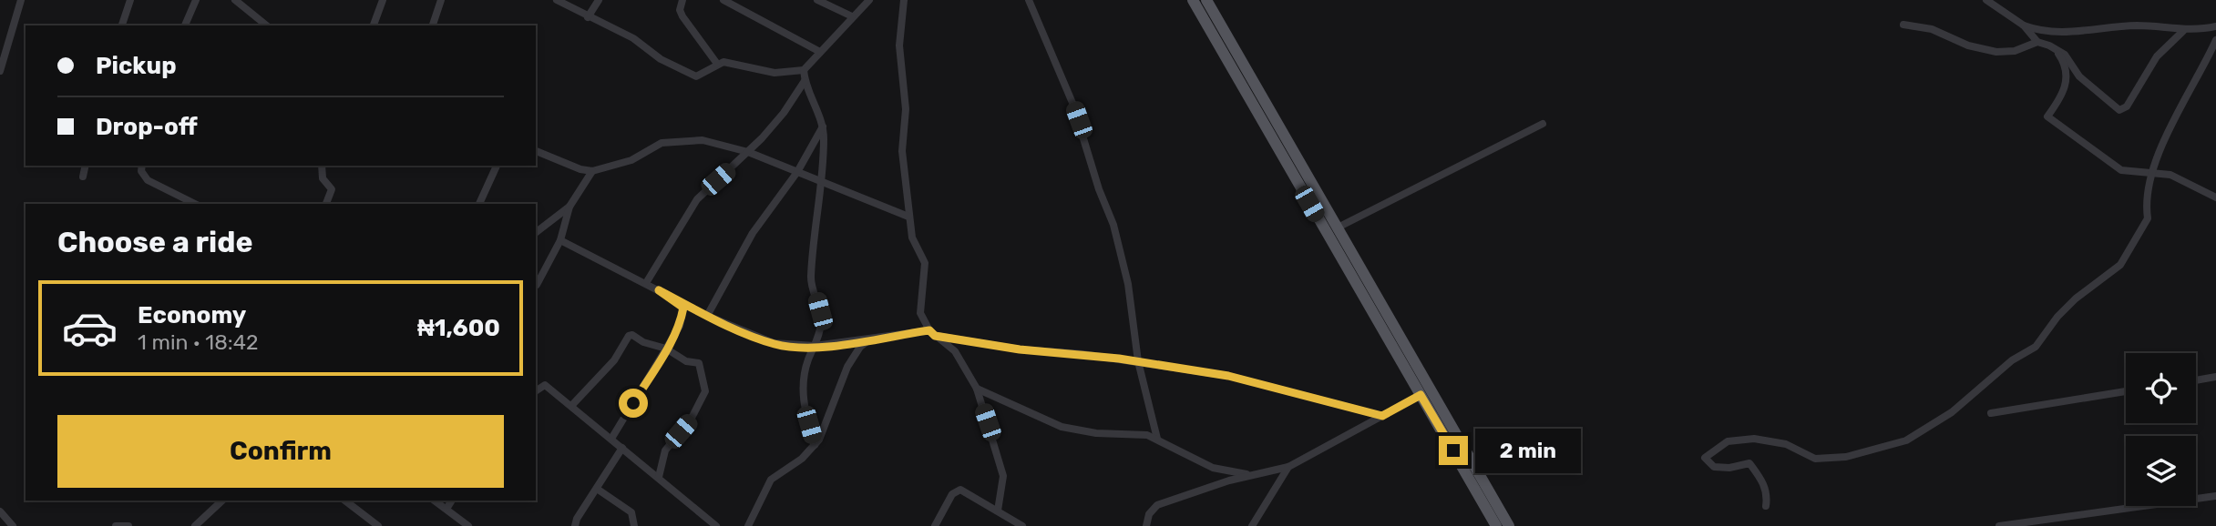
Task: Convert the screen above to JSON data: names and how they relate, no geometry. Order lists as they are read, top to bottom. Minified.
{"page":{"banner":["Pickup","Drop-off"],"heading":"Choose a ride","list":[{"name":"Economy","note":"1 min · 18:42","value":"₦1,600"}],"buttons":"Confirm","bubble":"2 min"}}
